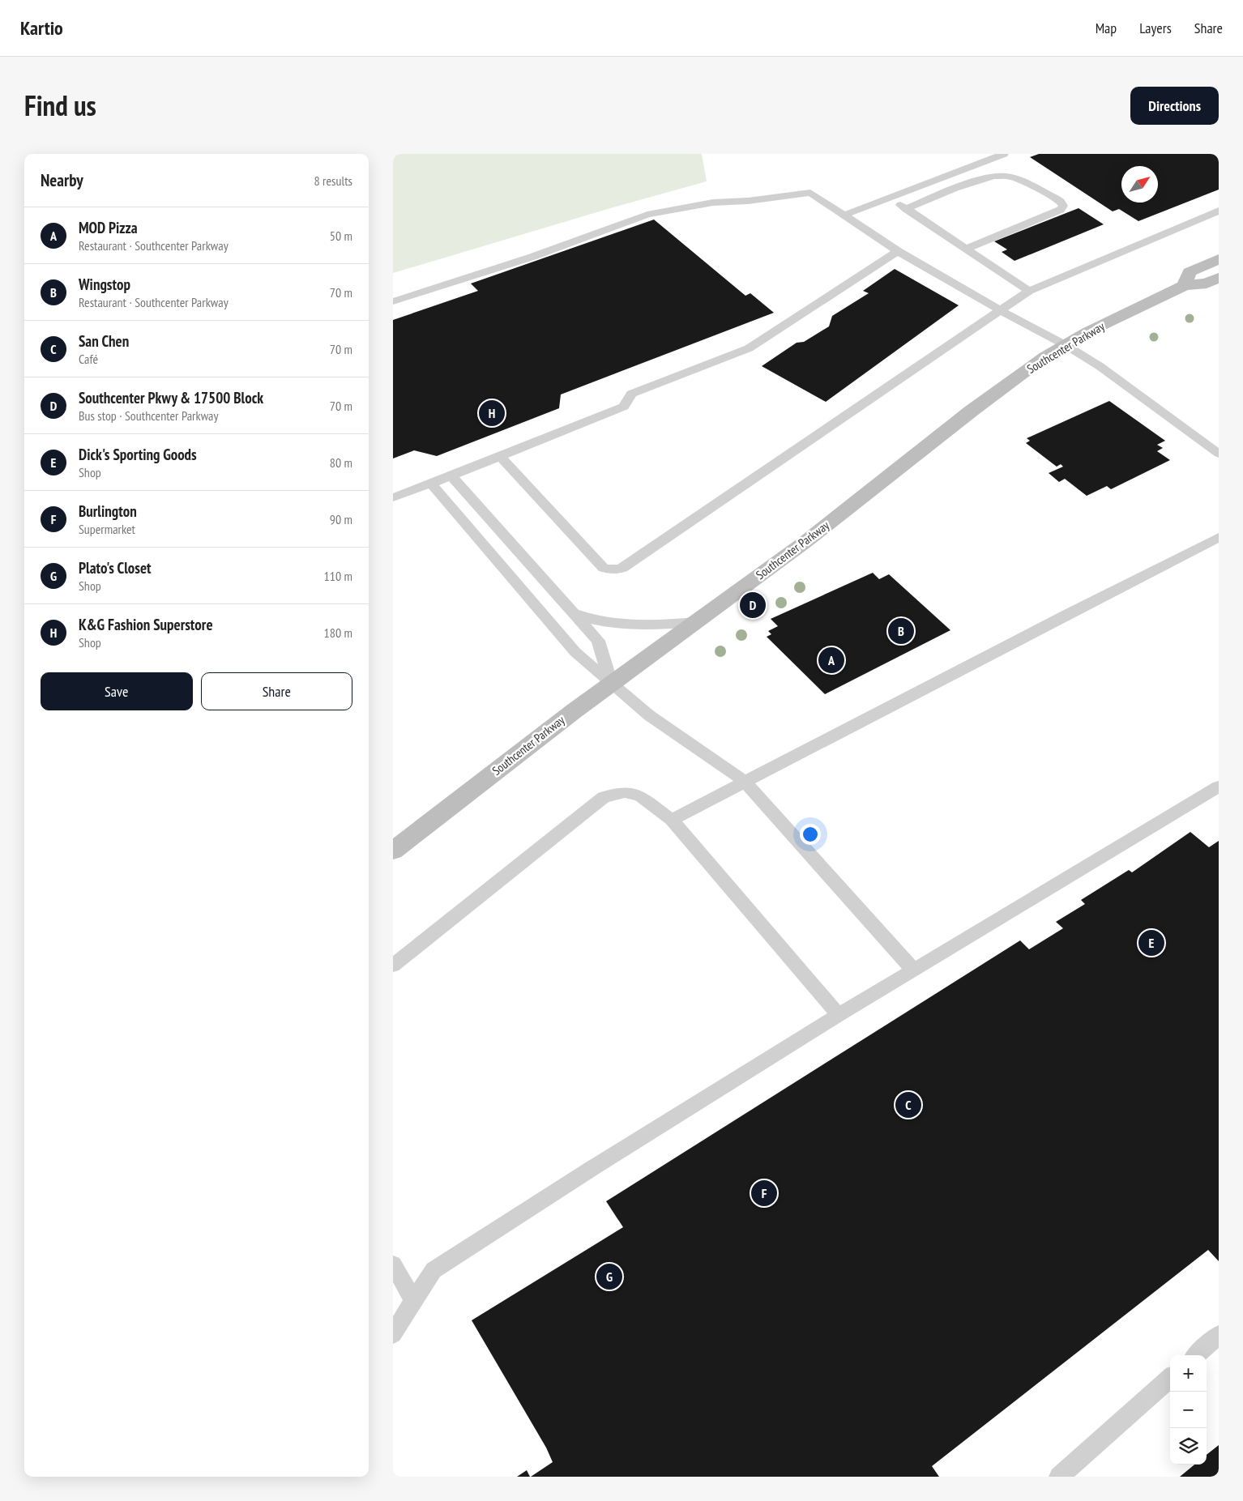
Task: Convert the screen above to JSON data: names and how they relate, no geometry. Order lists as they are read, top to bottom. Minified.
{"streets":{"main road":["Southcenter Parkway"]},"north":"top right","page":{"header":"Kartio","nav":["Map","Layers","Share"],"title":"Find us","buttons":["Directions",["Save","Share"]],"heading":["Nearby","8 results"],"list":[{"mark":"A","name":"MOD Pizza","note":"Restaurant · Southcenter Parkway","value":"50 m"},{"mark":"B","name":"Wingstop","note":"Restaurant · Southcenter Parkway","value":"70 m"},{"mark":"C","name":"San Chen","note":"Café","value":"70 m"},{"mark":"D","name":"Southcenter Pkwy & 17500 Block","note":"Bus stop · Southcenter Parkway","value":"70 m"},{"mark":"E","name":"Dick's Sporting Goods","note":"Shop","value":"80 m"},{"mark":"F","name":"Burlington","note":"Supermarket","value":"90 m"},{"mark":"G","name":"Plato's Closet","note":"Shop","value":"110 m"},{"mark":"H","name":"K&G Fashion Superstore","note":"Shop","value":"180 m"}],"pins":["H","D","B","A","E","C","F","G"],"map_buttons":["+","−"]}}
